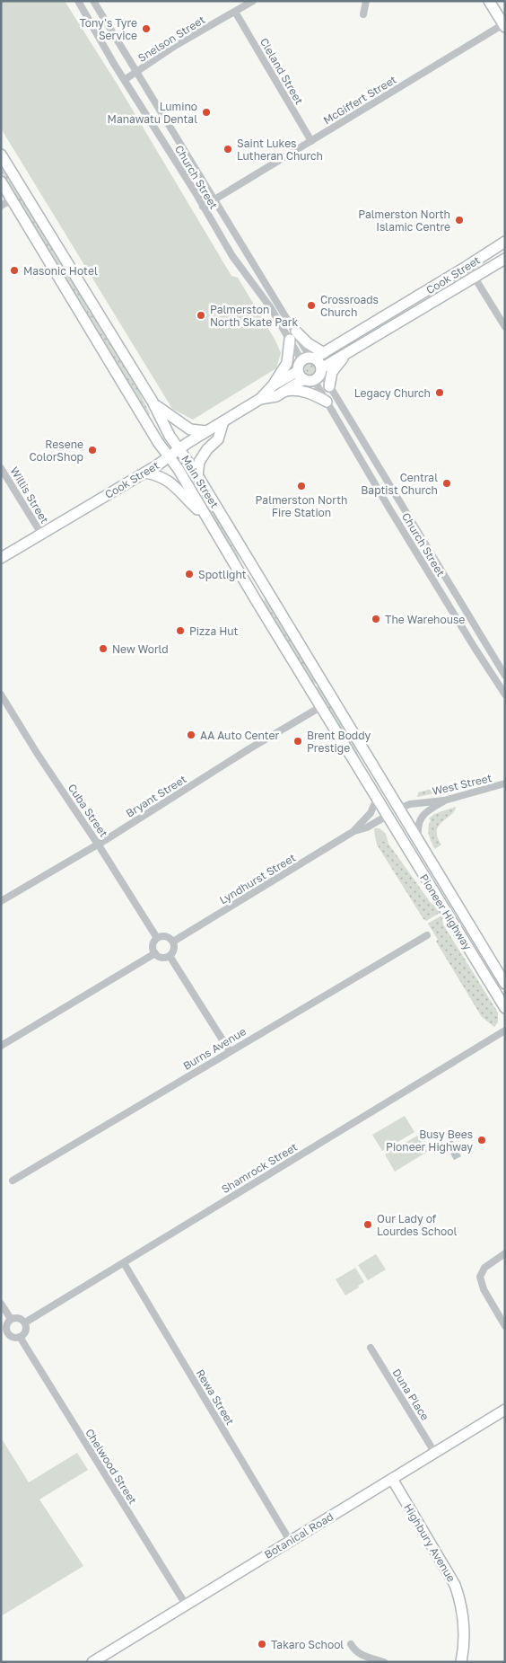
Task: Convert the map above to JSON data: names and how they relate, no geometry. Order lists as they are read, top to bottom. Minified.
{"streets":{"main road":["Cook Street","Main Street","Pioneer Highway","Botanical Road","Highbury Avenue"],"street":["Snelson Street","Cleland Street","McGiffert Street","Church Street","Willis Street","West Street","Bryant Street","Cuba Street","Lyndhurst Street","Burns Avenue","Shamrock Street","Duna Place","Rewa Street","Chelwood Street"]},"crossings":[["Snelson Street","Cleland Street"],["Snelson Street","Church Street"],["Cleland Street","McGiffert Street"],["McGiffert Street","Church Street"],["Church Street","Cook Street"],["Cook Street","Main Street"],["Cook Street","Willis Street"],["Main Street","West Street"],["Main Street","Bryant Street"],["Main Street","Lyndhurst Street"],["Main Street","Pioneer Highway"],["West Street","Pioneer Highway"],["Bryant Street","Cuba Street"],["Cuba Street","Lyndhurst Street"],["Lyndhurst Street","Pioneer Highway"],["Shamrock Street","Rewa Street"],["Shamrock Street","Chelwood Street"],["Duna Place","Botanical Road"],["Rewa Street","Botanical Road"],["Chelwood Street","Botanical Road"],["Botanical Road","Highbury Avenue"]],"places":["Tony's Tyre Service","Lumino Manawatu Dental","Saint Lukes Lutheran Church","Palmerston North Islamic Centre","Masonic Hotel","Crossroads Church","Palmerston North Skate Park","Legacy Church","Resene ColorShop","Central Baptist Church","Palmerston North Fire Station","Spotlight","The Warehouse","Pizza Hut","New World","AA Auto Center","Brent Boddy Prestige","Busy Bees Pioneer Highway","Our Lady of Lourdes School","Takaro School"]}
